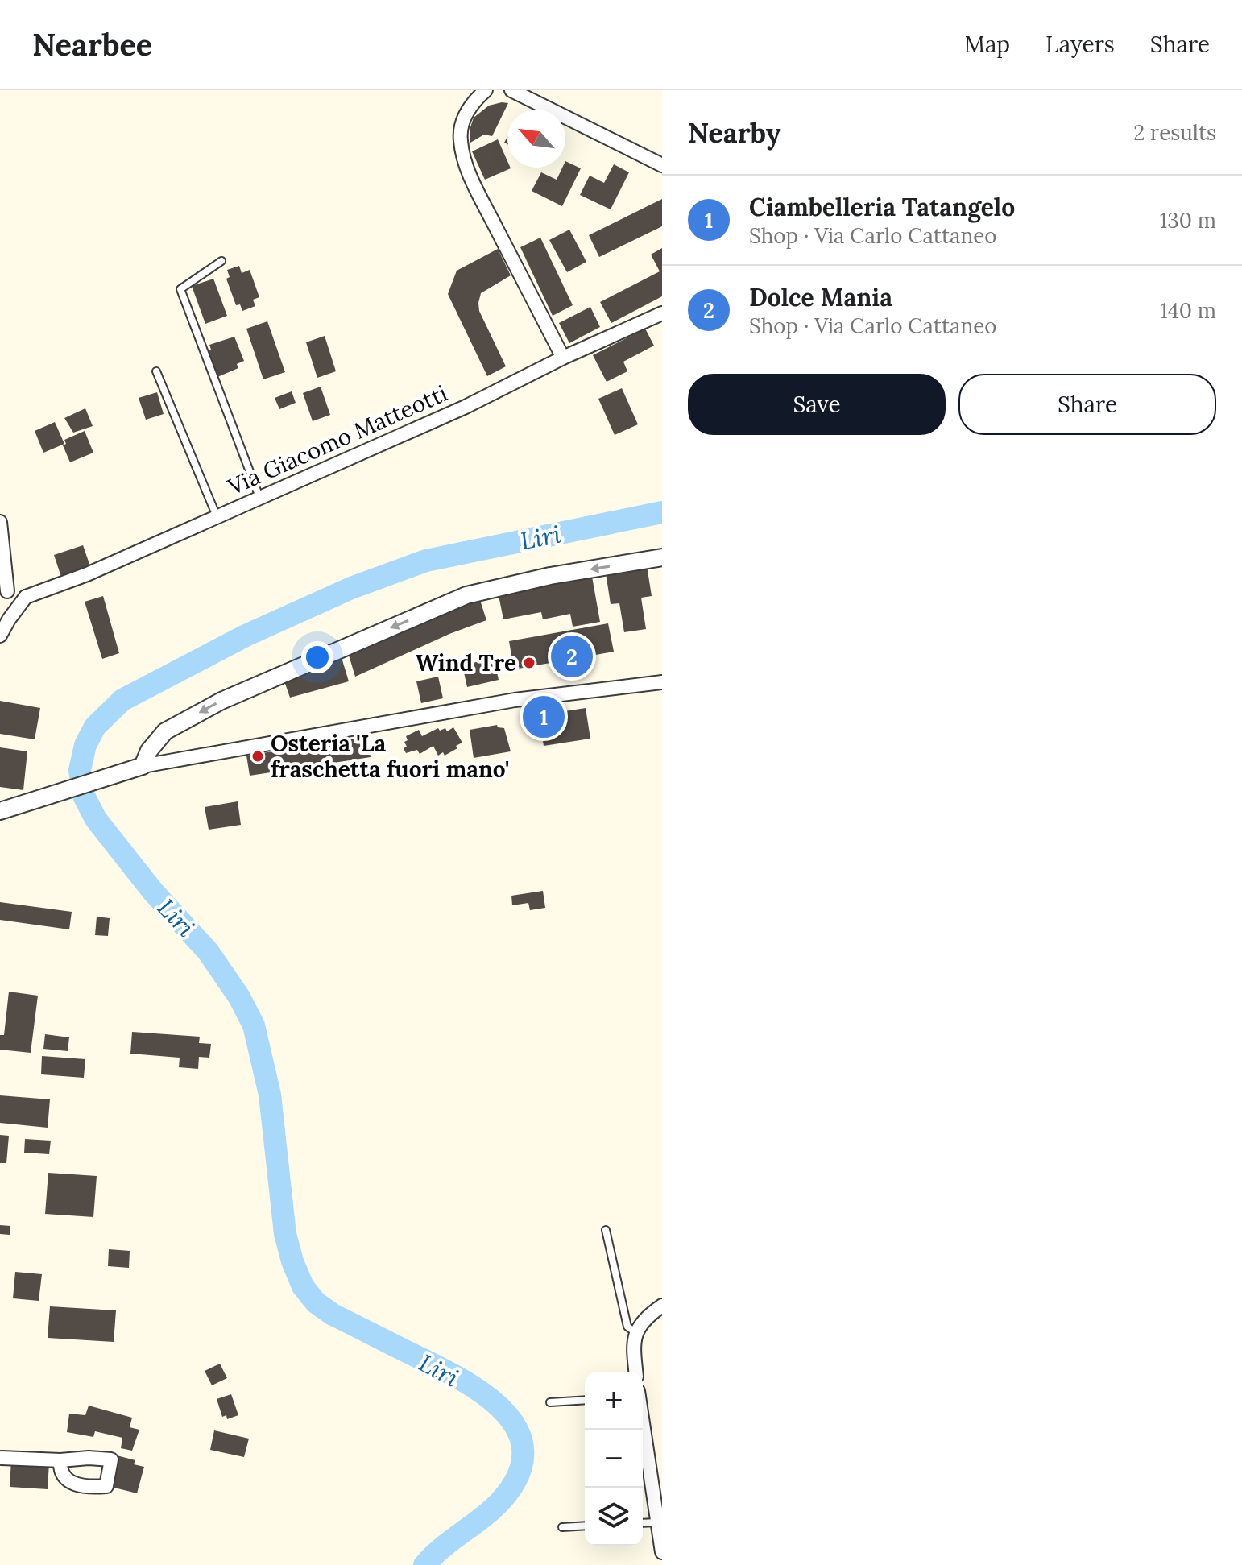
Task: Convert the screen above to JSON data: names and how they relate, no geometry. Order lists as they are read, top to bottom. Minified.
{"streets":{"street":["Via Giacomo Matteotti"]},"water":["Liri"],"places":["Wind Tre","Osteria 'La fraschetta fuori mano'"],"north":"top left","page":{"header":"Nearbee","nav":["Map","Layers","Share"],"heading":["Nearby","2 results"],"list":[{"mark":"1","name":"Ciambelleria Tatangelo","note":"Shop · Via Carlo Cattaneo","value":"130 m"},{"mark":"2","name":"Dolce Mania","note":"Shop · Via Carlo Cattaneo","value":"140 m"}],"buttons":["Save","Share"],"pins":["2","1"],"map_buttons":["+","−"]}}
